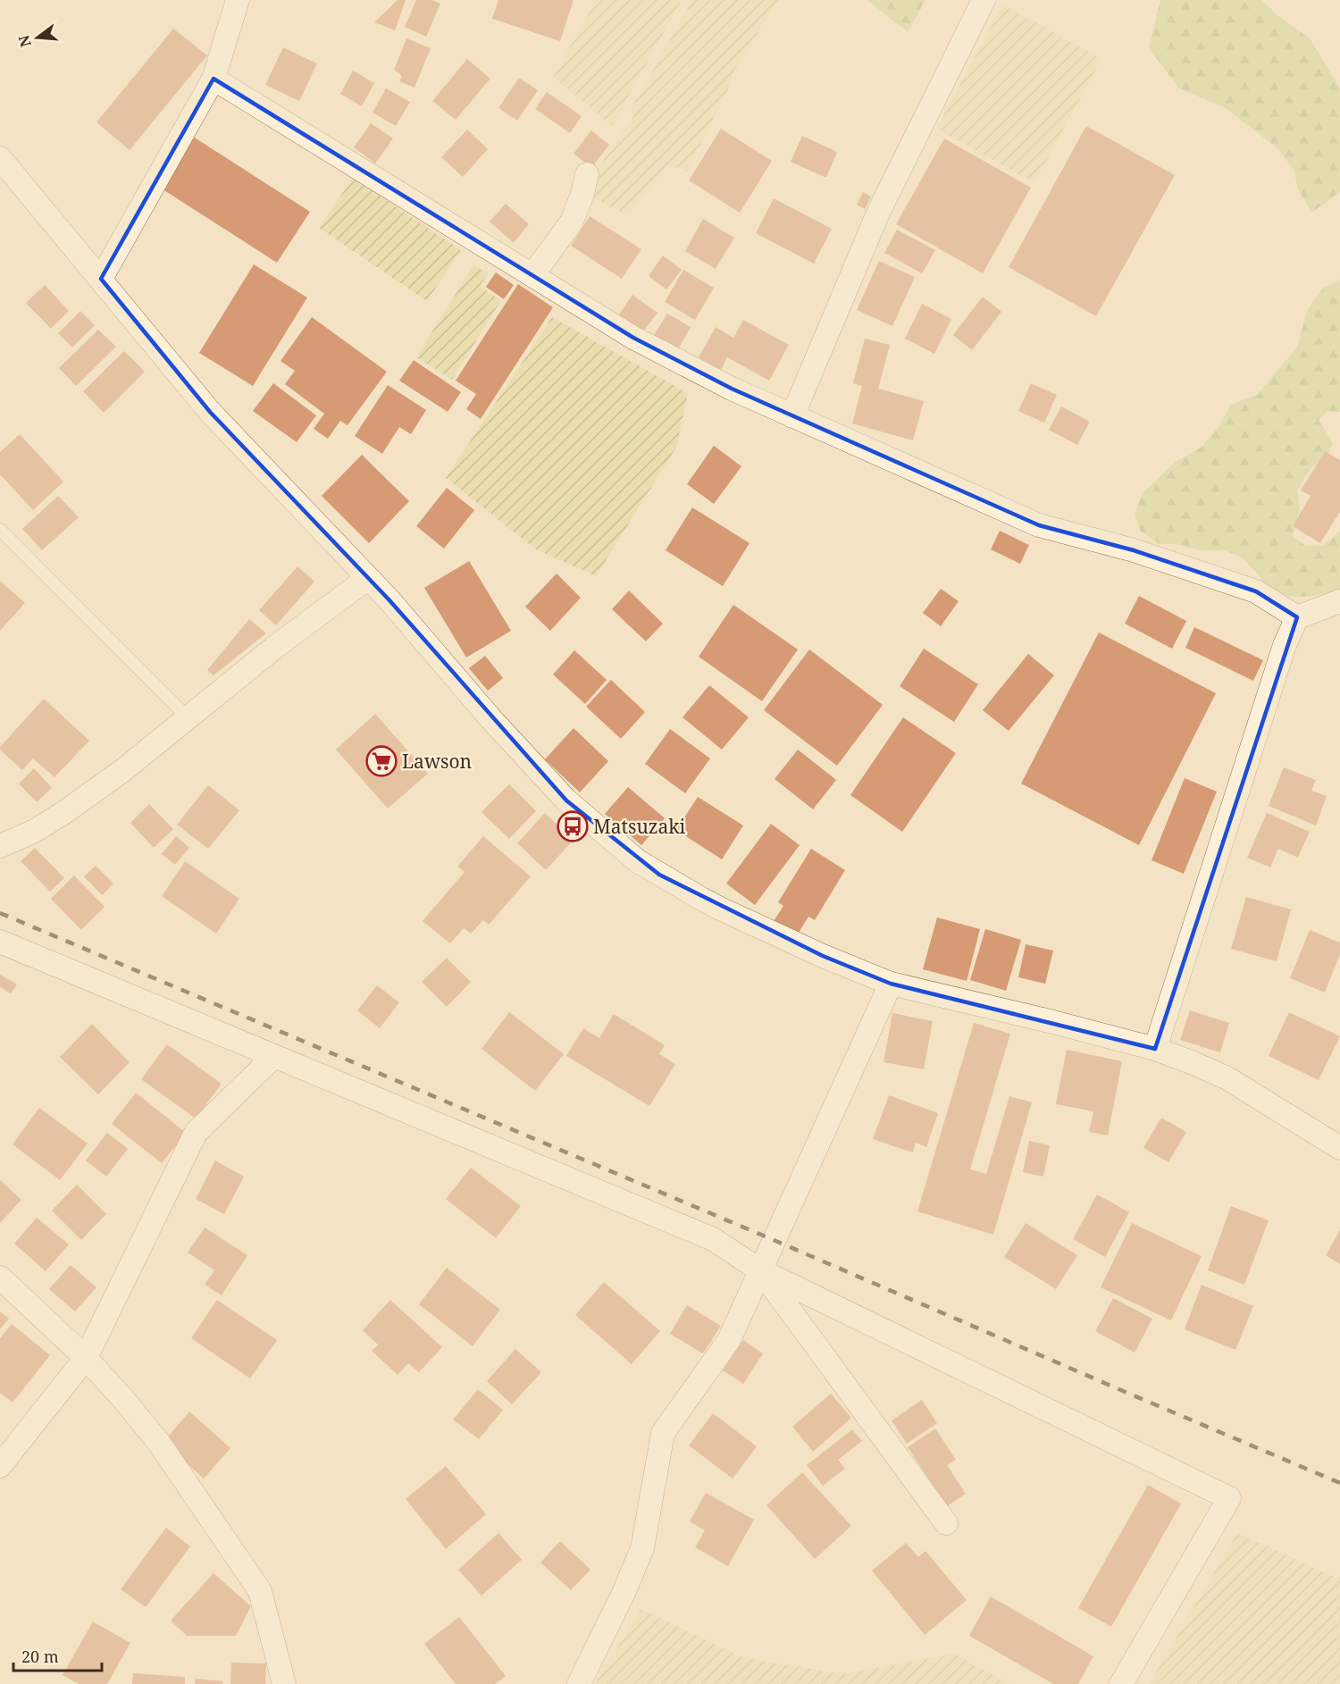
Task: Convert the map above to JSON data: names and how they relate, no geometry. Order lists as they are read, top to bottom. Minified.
{"places":{"supermarket":["Lawson"],"bus stop":["Matsuzaki"]},"scale_bar":"20 m","north":"left"}
